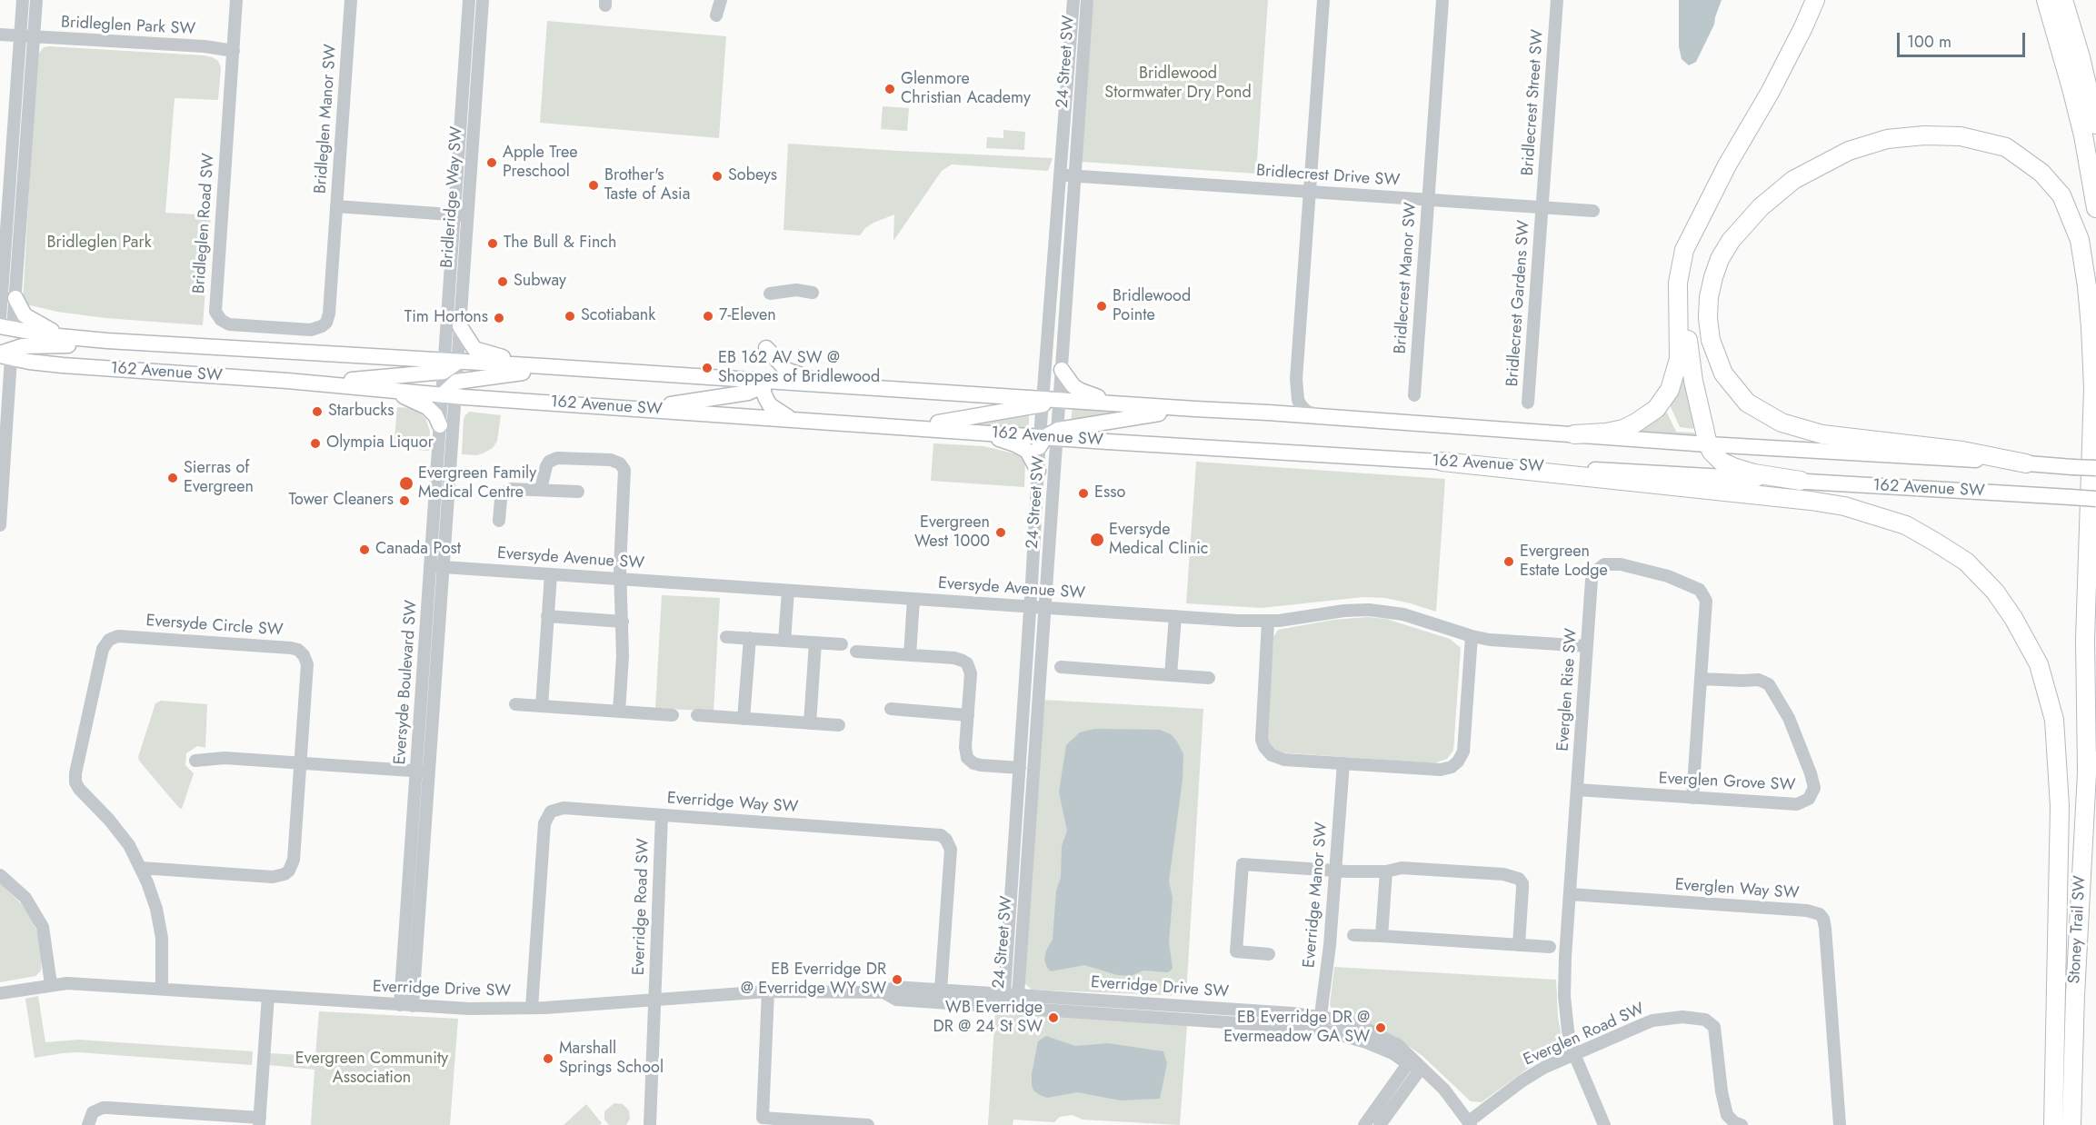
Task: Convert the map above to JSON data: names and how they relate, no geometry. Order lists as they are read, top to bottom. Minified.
{"streets":{"highway":["Stoney Trail SW"],"main road":["162 Avenue SW"],"street":["Bridleglen Park SW","24 Street SW","Bridlecrest Street SW","Bridleglen Manor SW","Bridlecrest Drive SW","Bridleridge Way SW","Bridleglen Road SW","Bridlecrest Manor SW","Bridlecrest Gardens SW","Eversyde Avenue SW","Eversyde Circle SW","Eversyde Boulevard SW","Everglen Rise SW","Everglen Grove SW","Everridge Way SW","Everglen Way SW","Everridge Manor SW","Everridge Road SW","Everridge Drive SW","Everglen Road SW"]},"crossings":[["Bridleglen Park SW","Bridleglen Road SW"],["24 Street SW","Bridlecrest Drive SW"],["24 Street SW","162 Avenue SW"],["24 Street SW","Eversyde Avenue SW"],["24 Street SW","Everridge Drive SW"],["Bridlecrest Street SW","Bridlecrest Drive SW"],["Bridlecrest Street SW","Bridlecrest Gardens SW"],["Bridleglen Manor SW","Bridleridge Way SW"],["Bridleglen Manor SW","Bridleglen Road SW"],["Bridlecrest Drive SW","Bridlecrest Manor SW"],["Bridlecrest Drive SW","Bridlecrest Gardens SW"],["Bridleridge Way SW","162 Avenue SW"],["Bridleridge Way SW","Eversyde Boulevard SW"],["162 Avenue SW","Eversyde Boulevard SW"],["Eversyde Avenue SW","Eversyde Boulevard SW"],["Eversyde Avenue SW","Everglen Rise SW"],["Eversyde Circle SW","Everridge Drive SW"],["Eversyde Boulevard SW","Everridge Drive SW"],["Everglen Rise SW","Everglen Grove SW"],["Everglen Rise SW","Everglen Way SW"],["Everglen Rise SW","Everglen Road SW"],["Everridge Way SW","Everridge Road SW"],["Everridge Way SW","Everridge Drive SW"],["Everridge Manor SW","Everridge Drive SW"],["Everridge Road SW","Everridge Drive SW"],["Everridge Drive SW","Everglen Road SW"]],"parks":["Bridlewood Stormwater Dry Pond","Bridleglen Park","Evergreen Community Association"],"places":["Glenmore Christian Academy","Apple Tree Preschool","Sobeys","Brother's Taste of Asia","The Bull & Finch","Subway","Bridlewood Pointe","Scotiabank","7-Eleven","Tim Hortons","EB 162 AV SW @ Shoppes of Bridlewood","Starbucks","Olympia Liquor","Sierras of Evergreen","Evergreen Family Medical Centre","Esso","Tower Cleaners","Evergreen West 1000","Eversyde Medical Clinic","Canada Post","Evergreen Estate Lodge","EB Everridge DR @ Everridge WY SW","WB Everridge DR @ 24 St SW","EB Everridge DR @ Evermeadow GA SW","Marshall Springs School"],"scale_bar":"100 m"}
